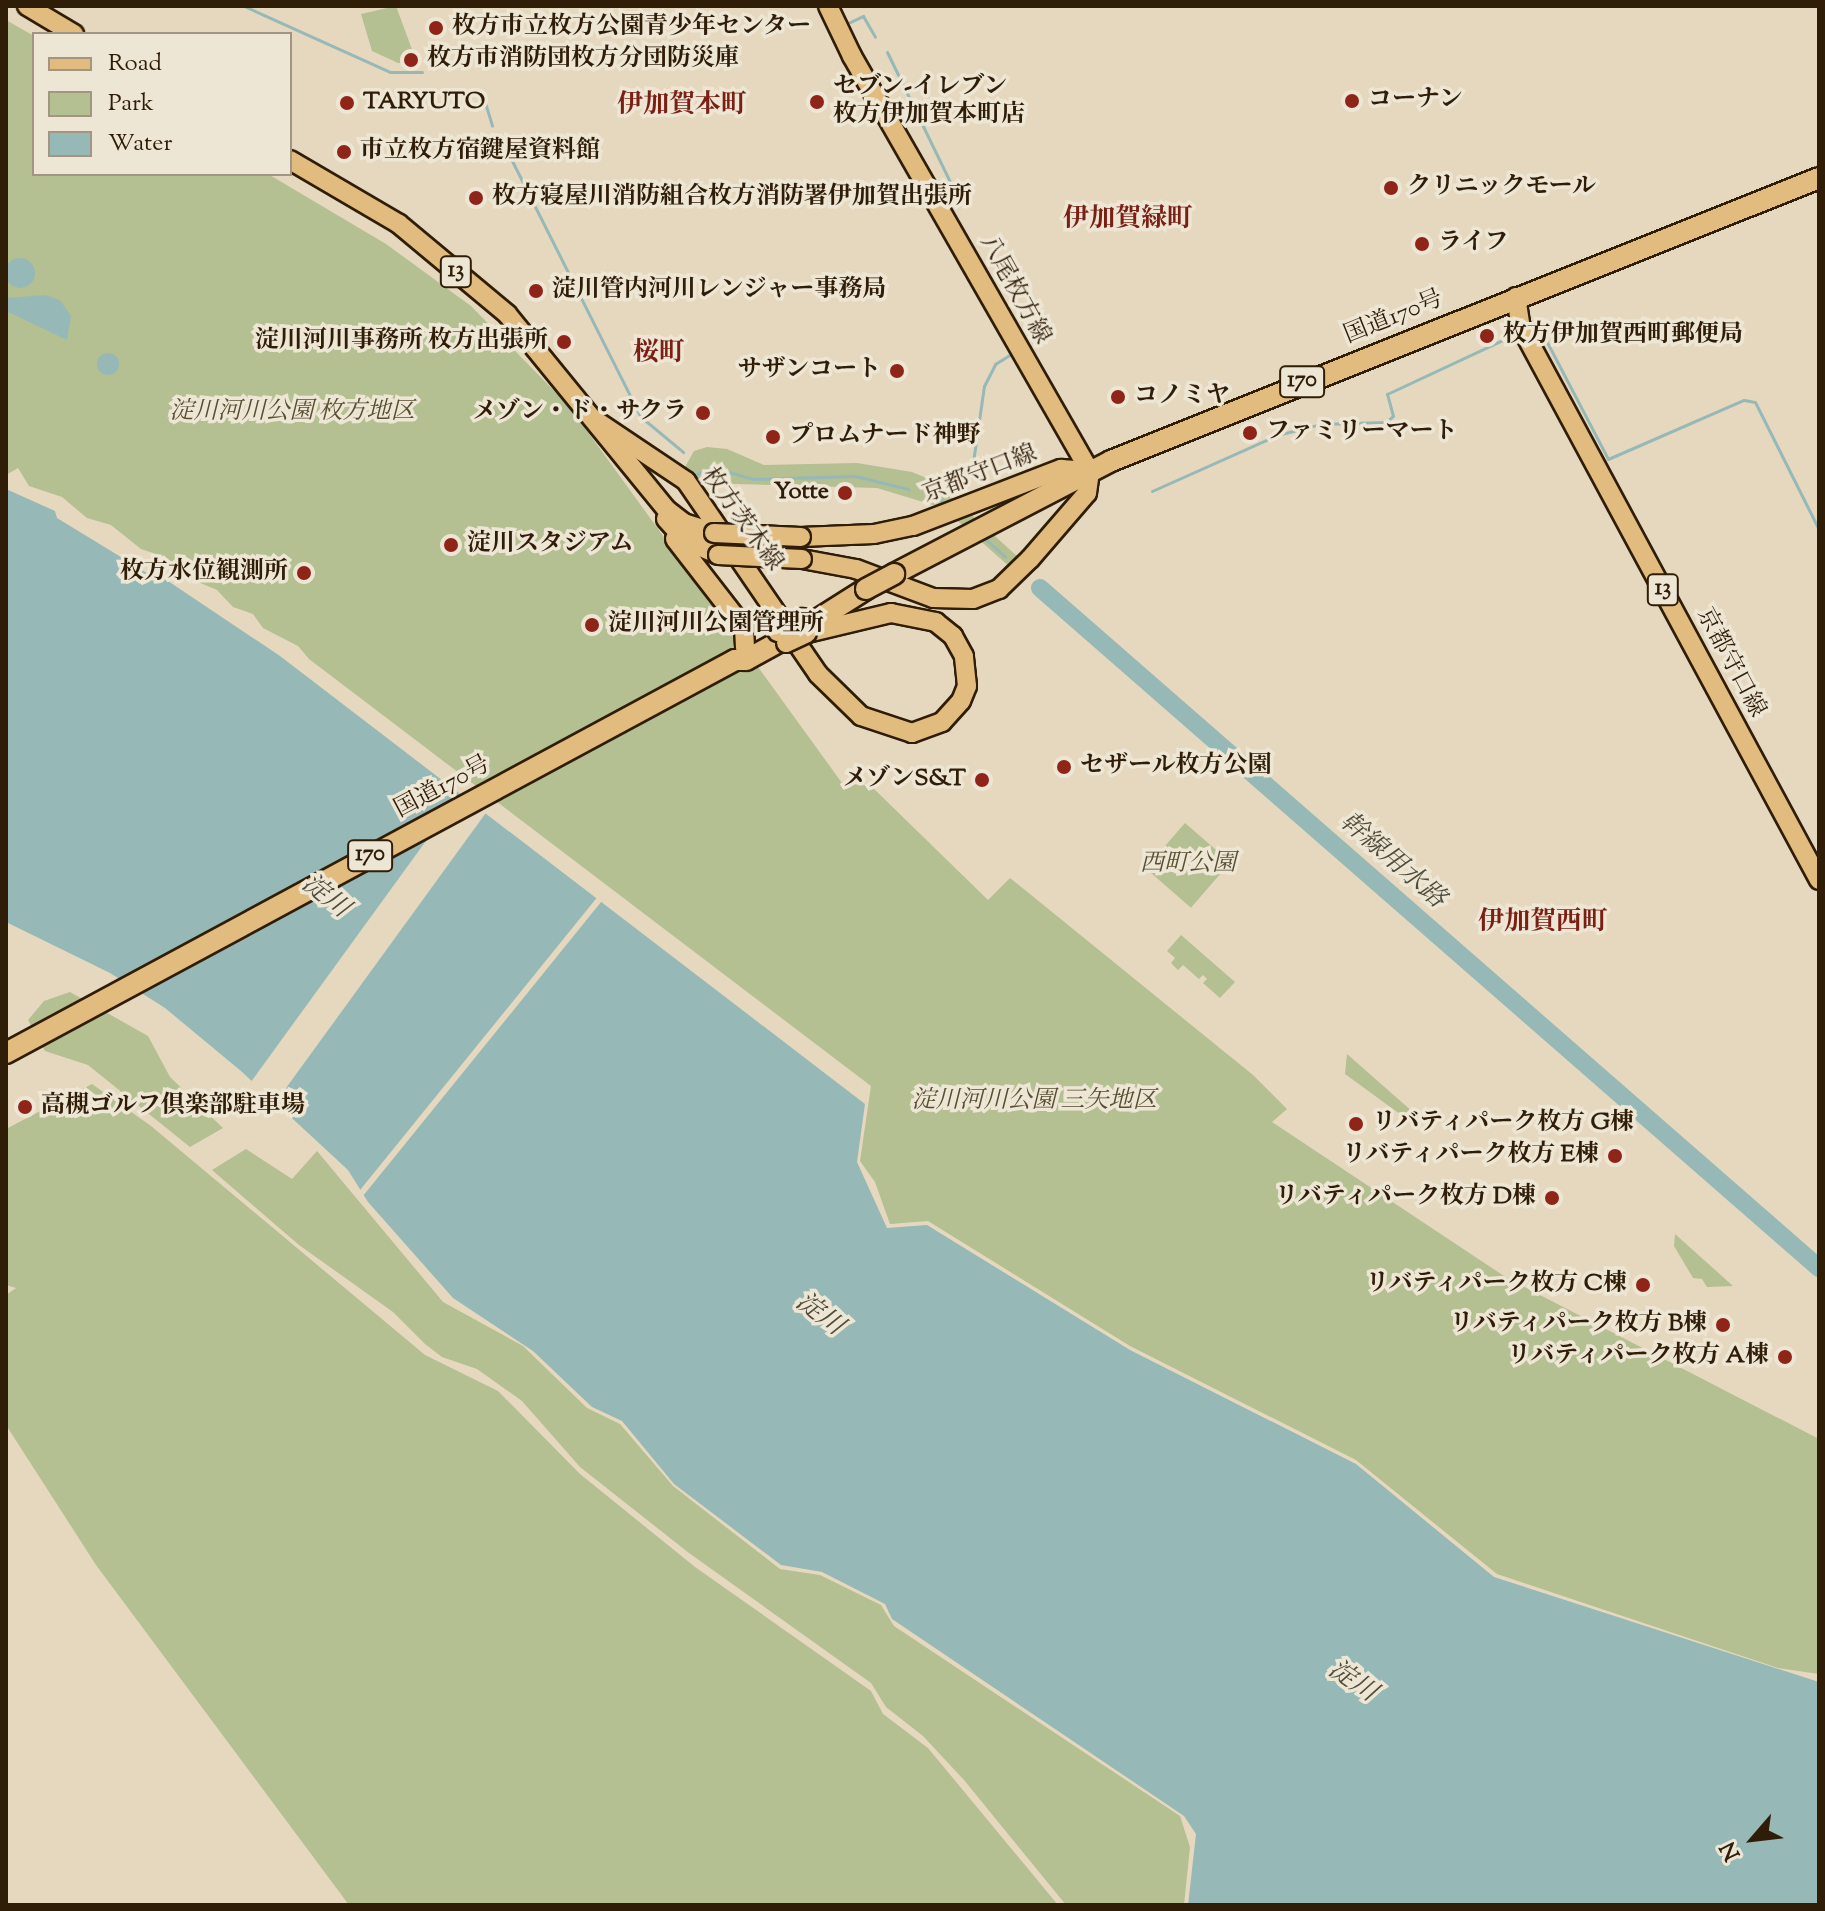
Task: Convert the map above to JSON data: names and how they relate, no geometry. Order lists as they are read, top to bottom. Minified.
{"streets":{"highway":["国道170号","170"],"main road":["13","八尾枚方線","京都守口線","枚方茨木線"]},"crossings":[["八尾枚方線","国道170号"],["八尾枚方線","京都守口線"],["国道170号","京都守口線"],["国道170号","枚方茨木線"],["京都守口線","枚方茨木線"]],"districts":["伊加賀本町","伊加賀緑町","桜町","伊加賀西町"],"water":["幹線用水路","淀川"],"parks":["淀川河川公園 枚方地区","西町公園","淀川河川公園 三矢地区"],"places":["枚方市立枚方公園青少年センター","枚方市消防団枚方分団防災庫","コーナン","セブン-イレブン 枚方伊加賀本町店","TARYUTO","市立枚方宿鍵屋資料館","クリニックモール","枚方寝屋川消防組合枚方消防署伊加賀出張所","ライフ","淀川管内河川レンジャー事務局","枚方伊加賀西町郵便局","淀川河川事務所 枚方出張所","サザンコート","コノミヤ","メゾン・ド・サクラ","ファミリーマート","プロムナード神野","Yotte","淀川スタジアム","枚方水位観測所","淀川河川公園管理所","セザール枚方公園","メゾンS&T","高槻ゴルフ倶楽部駐車場","リバティパーク枚方 G棟","リバティパーク枚方 E棟","リバティパーク枚方 D棟","リバティパーク枚方 C棟","リバティパーク枚方 B棟","リバティパーク枚方 A棟"],"legend":["Road","Park","Water"],"north":"bottom left"}
